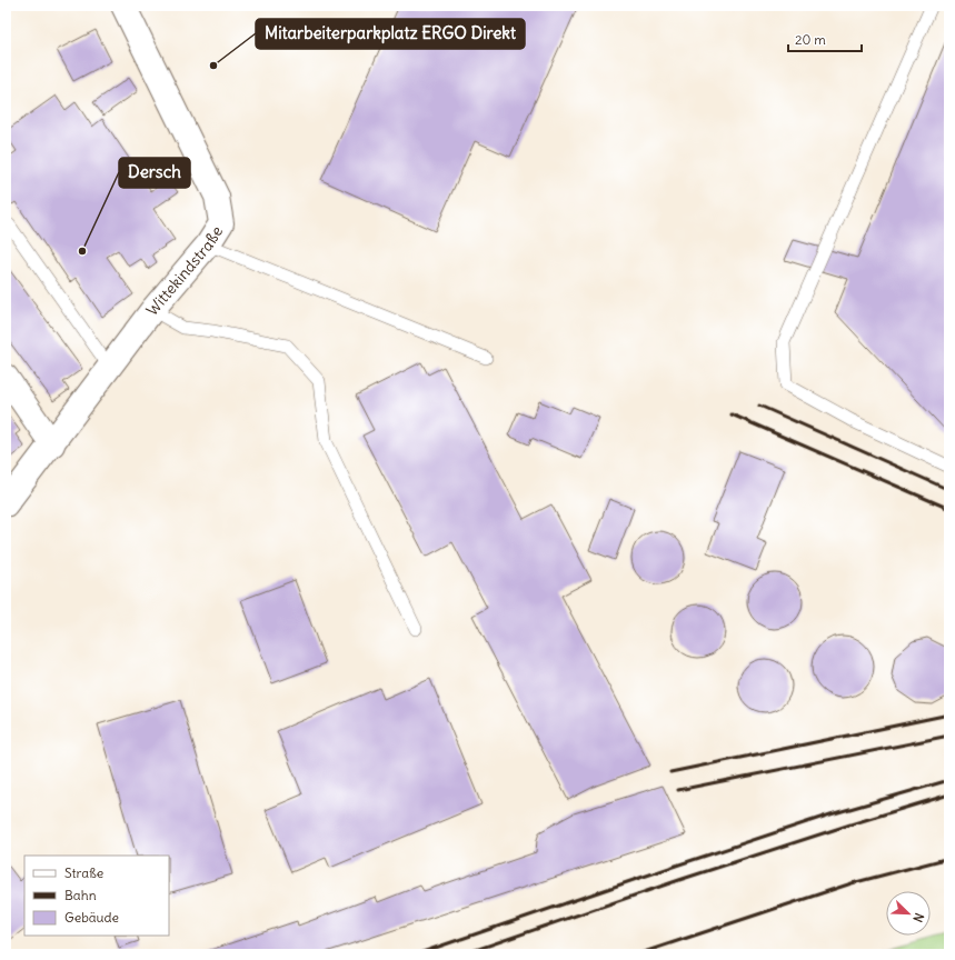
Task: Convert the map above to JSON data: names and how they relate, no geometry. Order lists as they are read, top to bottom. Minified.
{"streets":{"street":["Wittekindstraße"]},"places":["Mitarbeiterparkplatz ERGO Direkt","Dersch"],"legend":["Straße","Bahn","Gebäude"],"scale_bar":"20 m","north":"bottom right"}
